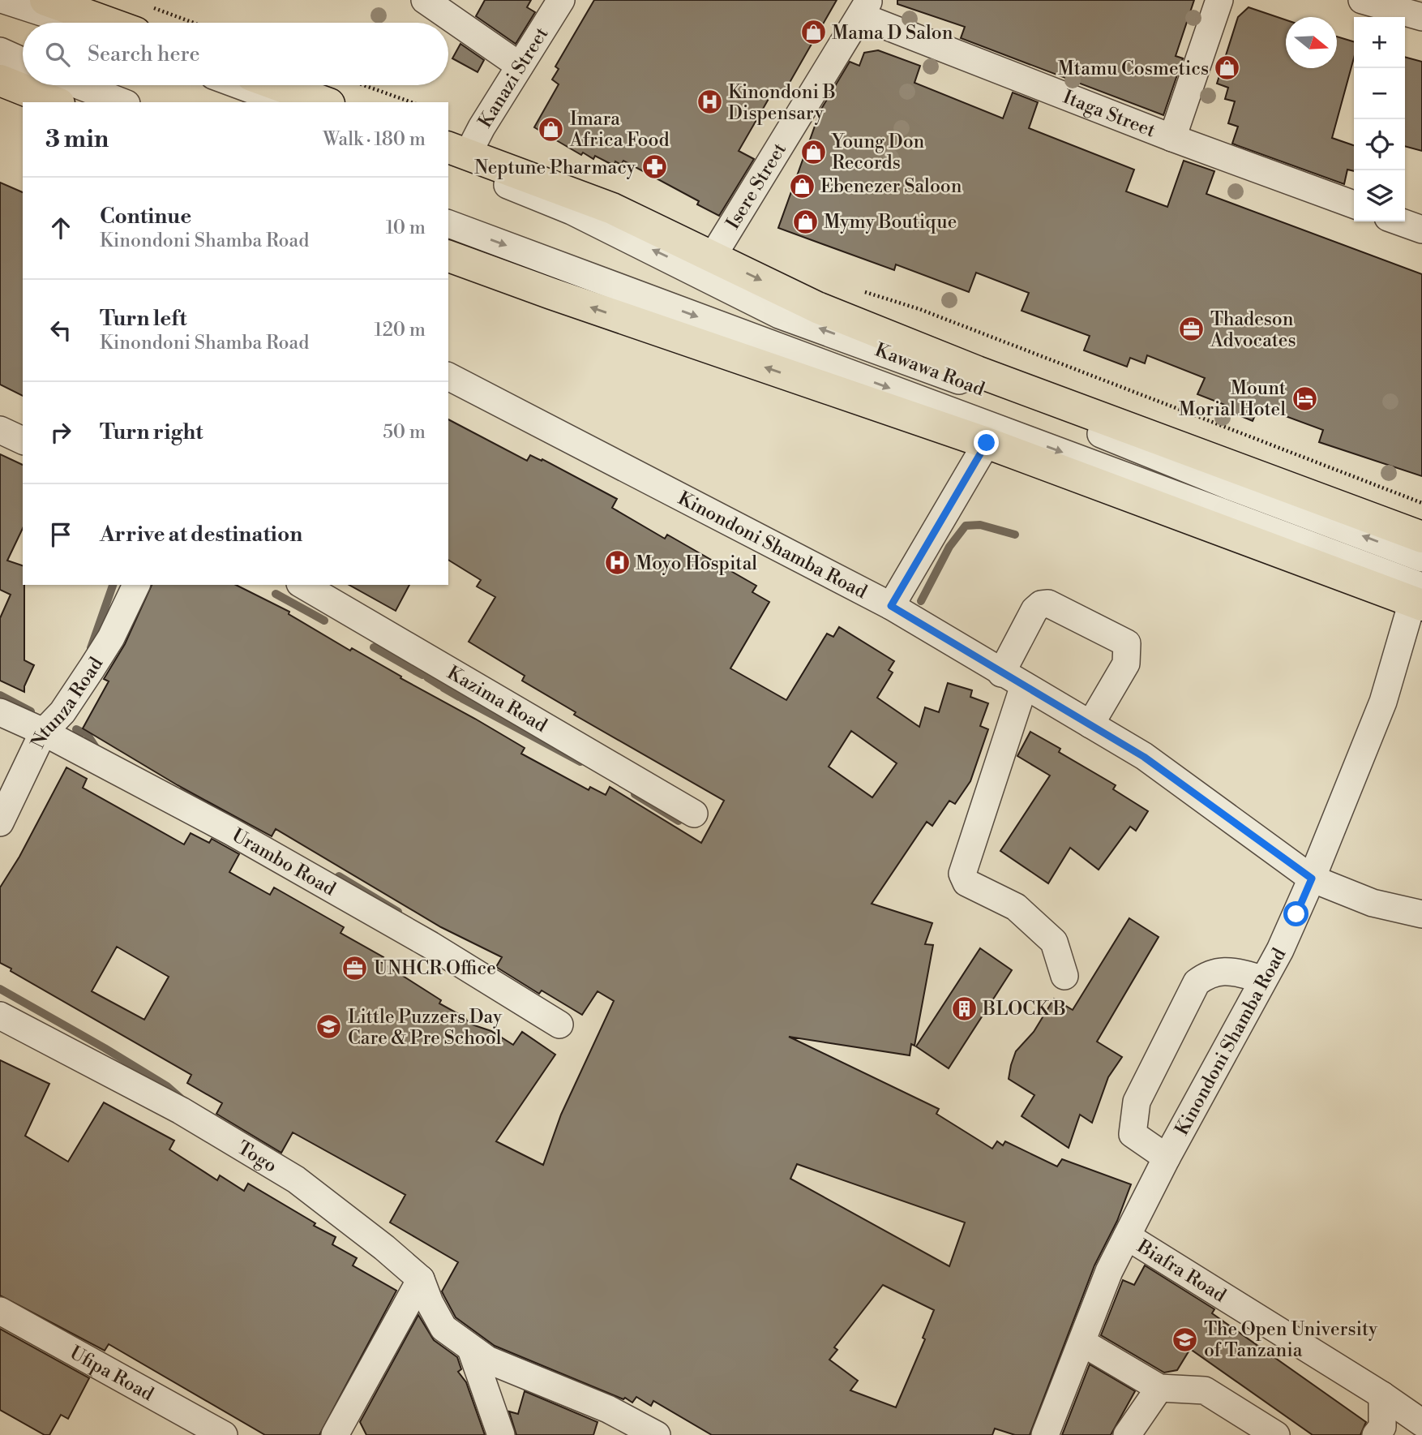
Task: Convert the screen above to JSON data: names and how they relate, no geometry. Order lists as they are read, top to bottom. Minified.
{"streets":{"main road":["Kawawa Road"],"street":["Kanazi Street","Itaga Street","Isere Street","Kinondoni Shamba Road","Kazima Road","Ntunza Road","Urambo Road","Togo","Biafra Road","Ufipa Road"]},"crossings":[["Kanazi Street","Kawawa Road"],["Itaga Street","Isere Street"],["Isere Street","Kawawa Road"],["Kinondoni Shamba Road","Biafra Road"],["Ntunza Road","Urambo Road"]],"places":{"shop":["Mama D Salon","Mtamu Cosmetics","Imara Africa Food","Young Don Records","Ebenezer Saloon","Mymy Boutique"],"hospital":["Kinondoni B Dispensary","Moyo Hospital"],"pharmacy":["Neptune Pharmacy"],"office":["Thadeson Advocates","UNHCR Office"],"hotel":["Mount Morial Hotel"],"building":["BLOCK B"],"school or university":["Little Puzzers Day Care & Pre School","The Open University of Tanzania"]},"north":"right","page":{"map_buttons":["+","−"],"search":"Search here","heading":["3 min","Walk · 180 m"],"list":[["Continue","Kinondoni Shamba Road","10 m"],["Turn left","Kinondoni Shamba Road","120 m"],["Turn right","50 m"],"Arrive at destination"]}}
